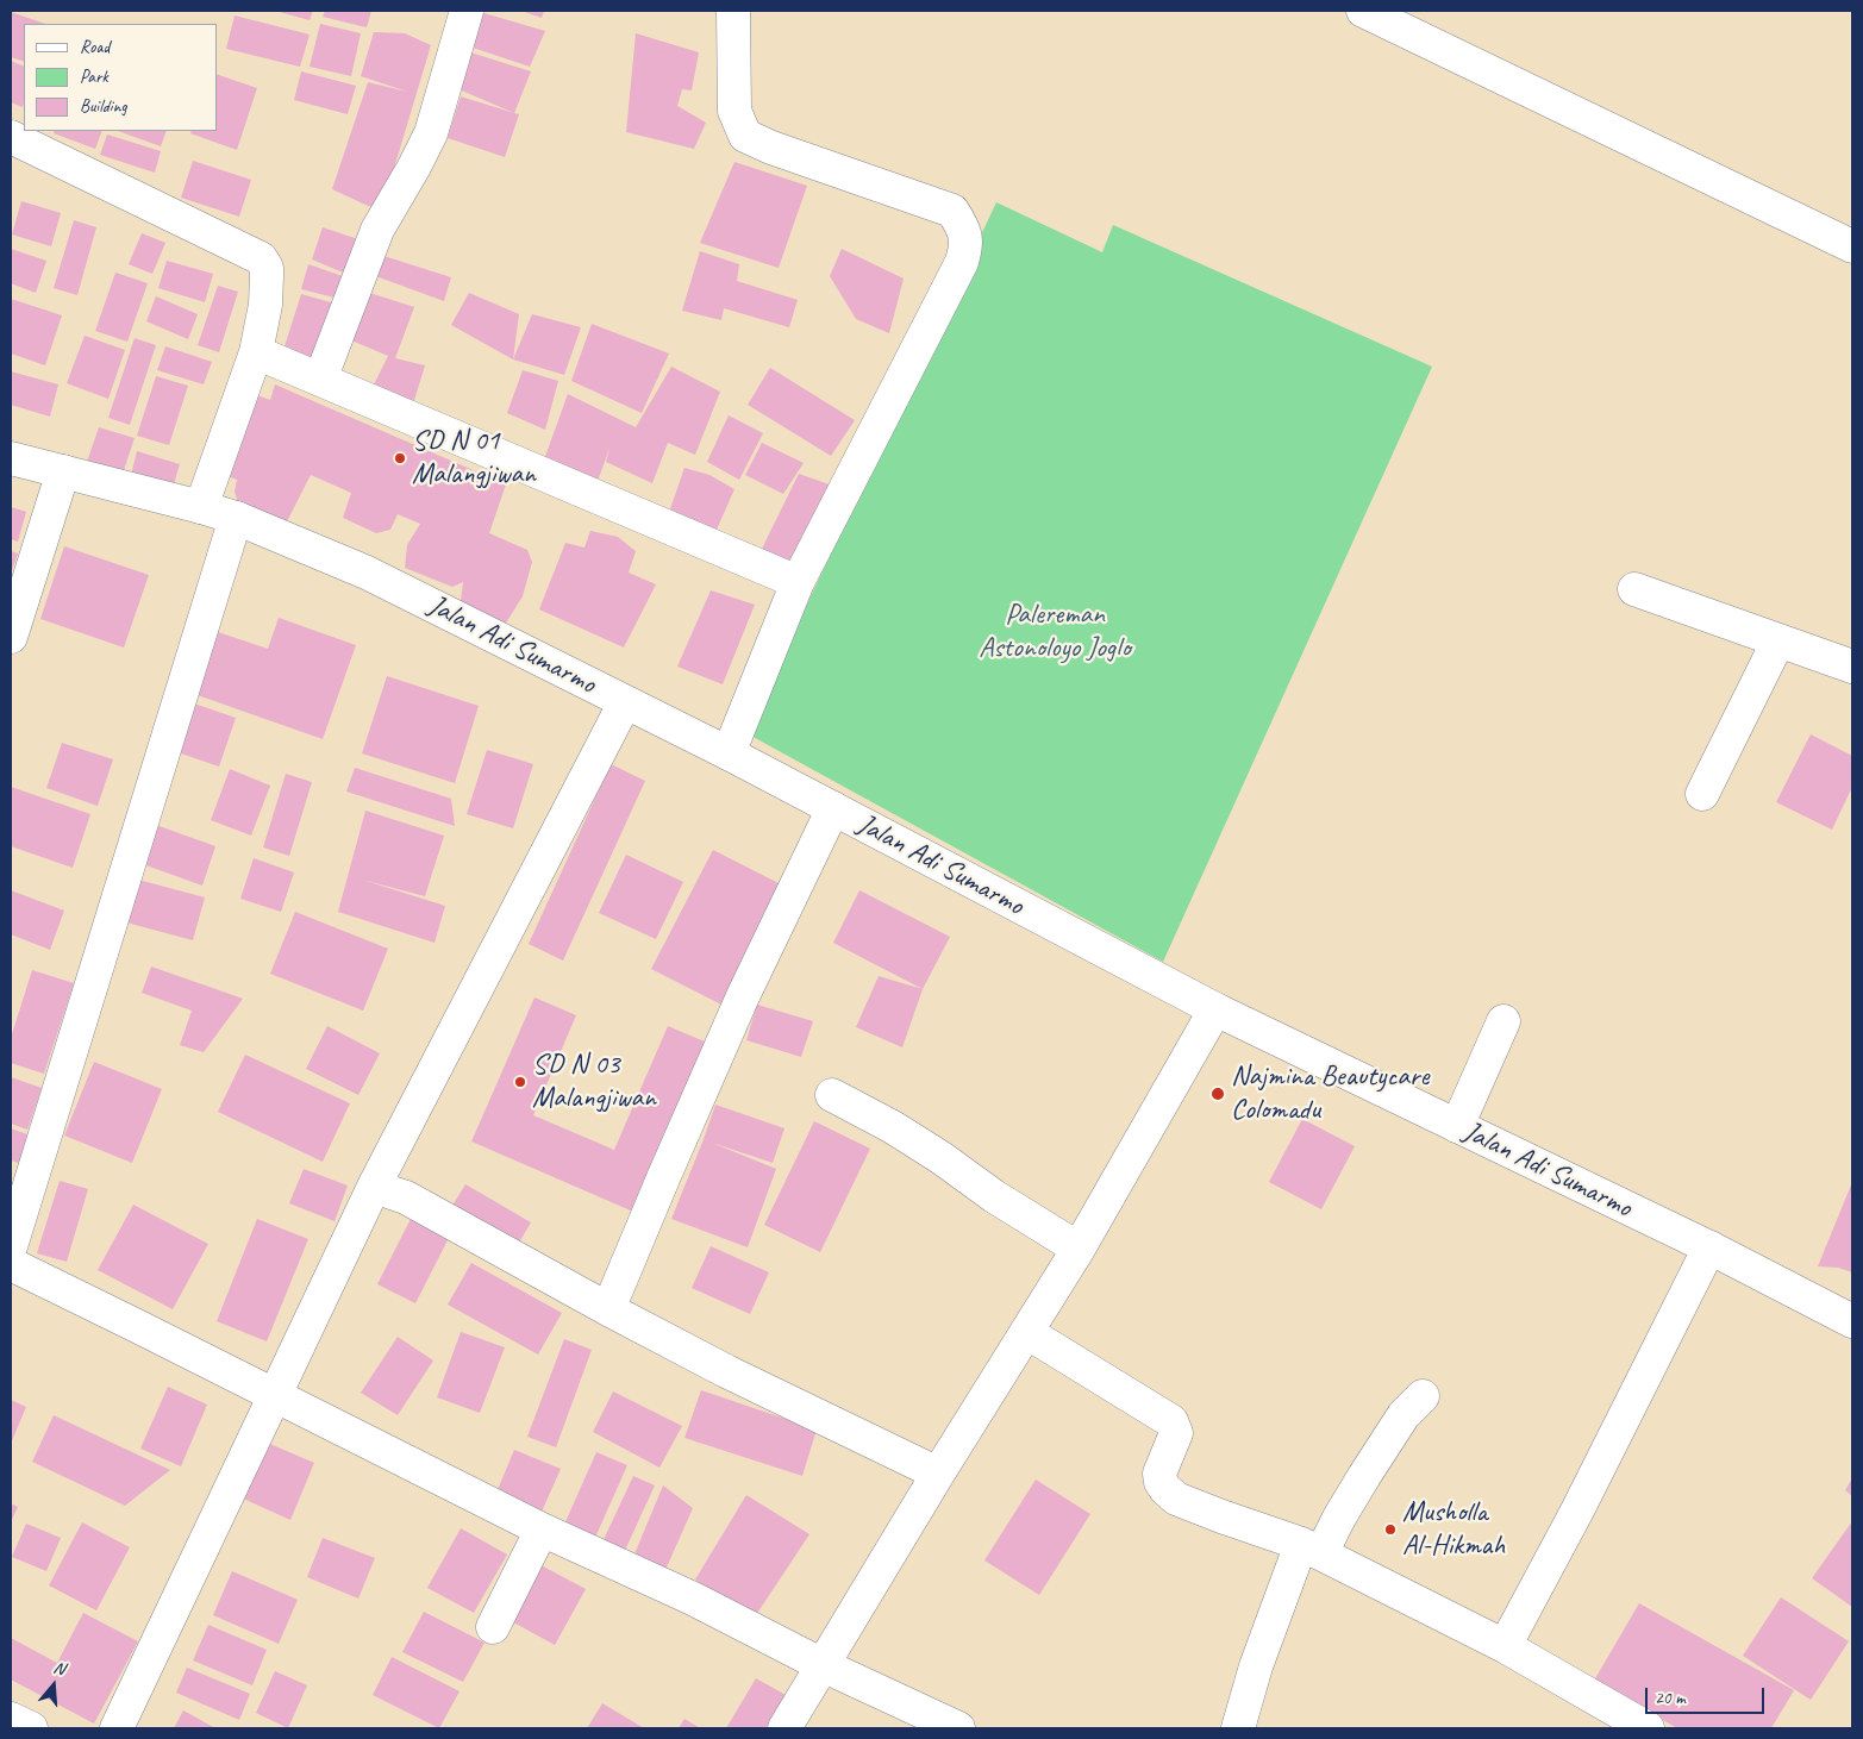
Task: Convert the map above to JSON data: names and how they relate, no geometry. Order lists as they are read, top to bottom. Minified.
{"streets":{"street":["Jalan Adi Sumarmo"]},"parks":["Palereman Astonoloyo Joglo"],"places":["SD N 01 Malangjiwan","SD N 03 Malangjiwan","Najmina Beautycare Colomadu","Musholla Al-Hikmah"],"legend":["Road","Park","Building"],"scale_bar":"20 m","north":"top"}
